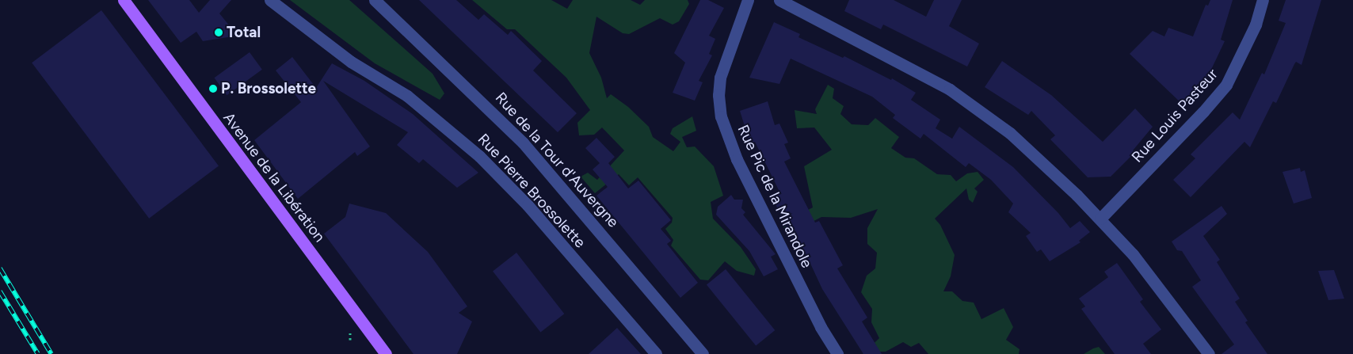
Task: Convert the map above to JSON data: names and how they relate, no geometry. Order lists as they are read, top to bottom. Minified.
{"streets":{"main road":["Avenue de la Libération"],"street":["Rue Louis Pasteur","Rue de la Tour d'Auvergne","Rue Pierre Brossolette","Rue Pic de la Mirandole"]},"places":["Total","P. Brossolette"]}
